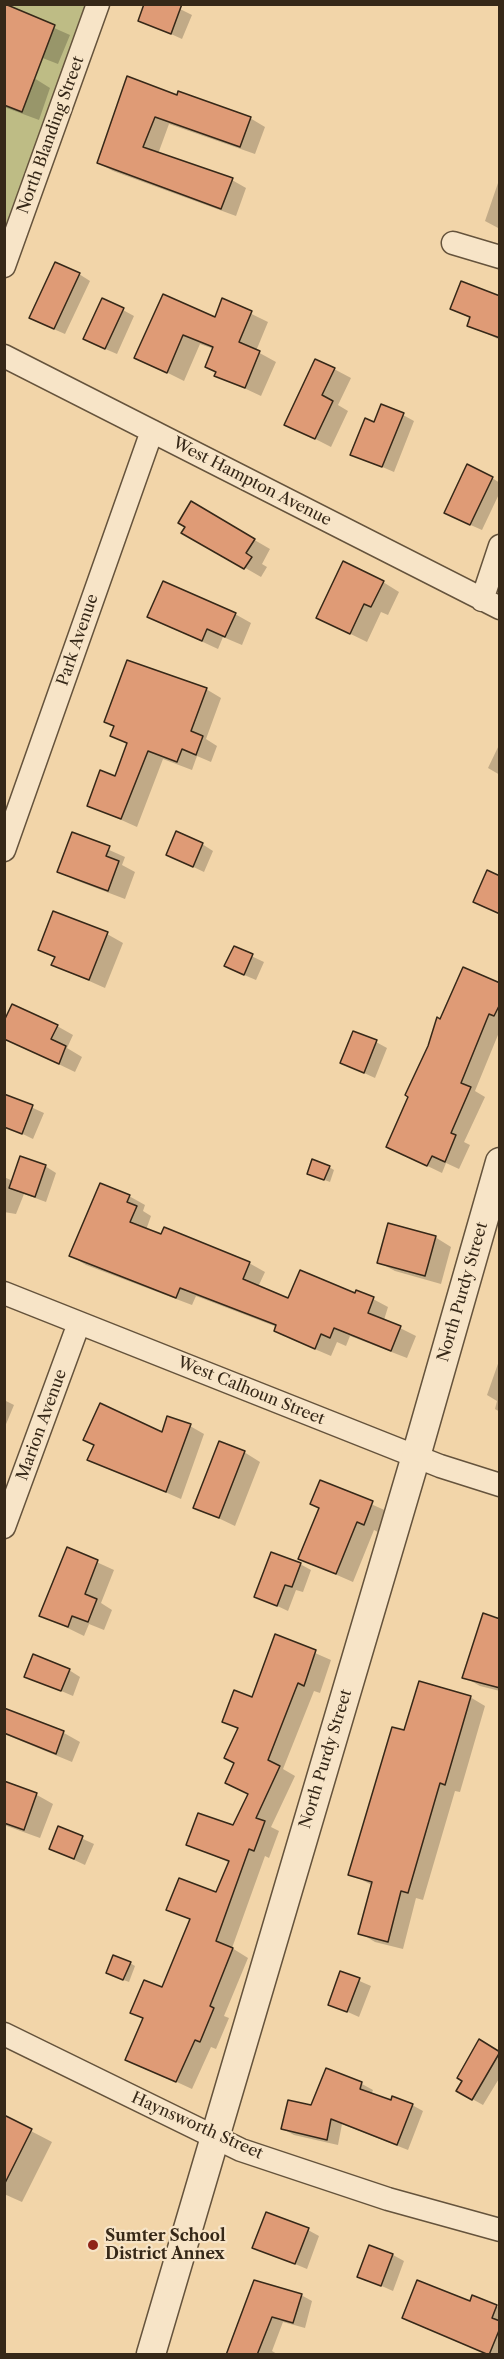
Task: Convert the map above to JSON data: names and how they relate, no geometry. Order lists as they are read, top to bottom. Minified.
{"streets":{"street":["North Blanding Street","West Hampton Avenue","Park Avenue","North Purdy Street","West Calhoun Street","Marion Avenue","Haynsworth Street"]},"crossings":[["West Hampton Avenue","Park Avenue"],["North Purdy Street","West Calhoun Street"],["North Purdy Street","Haynsworth Street"],["West Calhoun Street","Marion Avenue"]],"places":["Sumter School District Annex"]}
